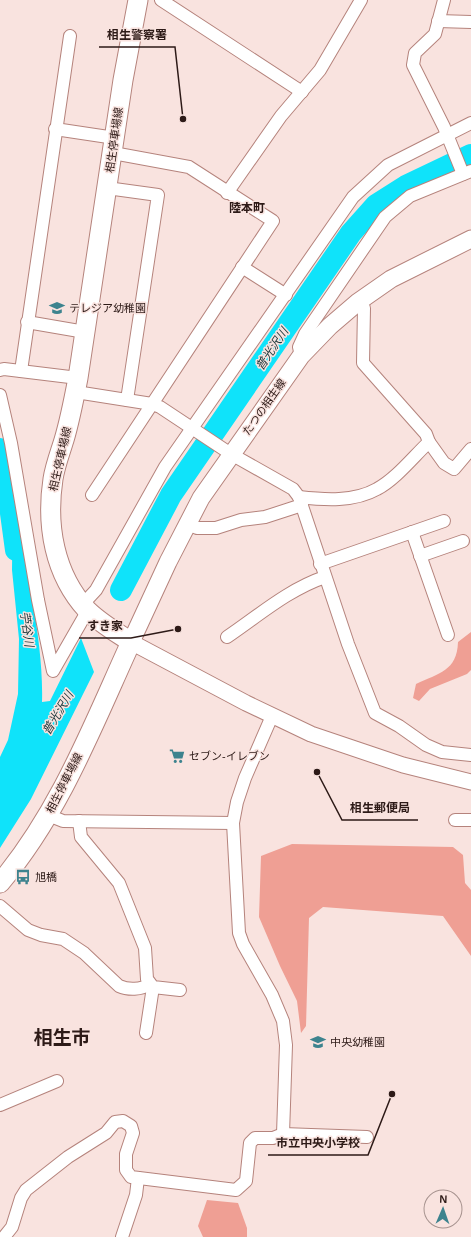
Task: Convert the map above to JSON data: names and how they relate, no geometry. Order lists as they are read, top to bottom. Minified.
{"streets":{"main road":["相生停車場線","たつの相生線"]},"crossings":[["相生停車場線","たつの相生線"]],"districts":["陸本町","相生市"],"water":["普光沢川","苧谷川"],"places":{"other":["相生警察署","すき家","相生郵便局","市立中央小学校"],"school or university":["テレジア幼稚園","中央幼稚園"],"supermarket":["セブン-イレブン"],"bus stop":["旭橋"]},"north":"top"}
